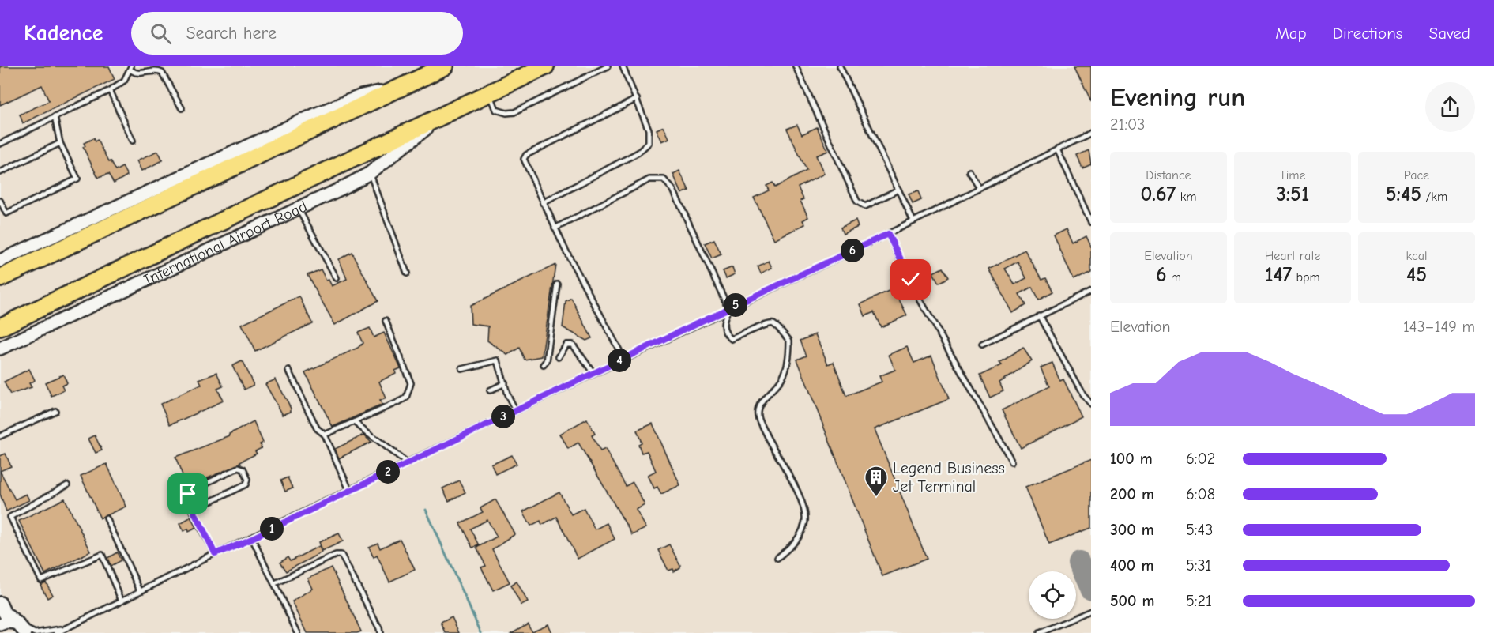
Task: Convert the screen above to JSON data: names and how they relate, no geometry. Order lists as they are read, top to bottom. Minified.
{"streets":{"highway":["International Airport Road"]},"places":{"building":["Legend Business Jet Terminal"]},"page":{"header":"Kadence","search":"Search here","nav":["Map","Directions","Saved"],"heading":["Evening run","21:03"],"stats":[["Distance","0.67 km"],["Time","3:51"],["Pace","5:45 /km"],["Elevation","6 m"],["Heart rate","147 bpm"],["kcal","45"]],"pins":["6","5","4","3","2","1"],"chart":["Elevation","143–149 m"],"list":[{"name":"100 m","note":"6:02"},{"name":"200 m","note":"6:08"},{"name":"300 m","note":"5:43"},{"name":"400 m","note":"5:31"},{"name":"500 m","note":"5:21"}]}}
